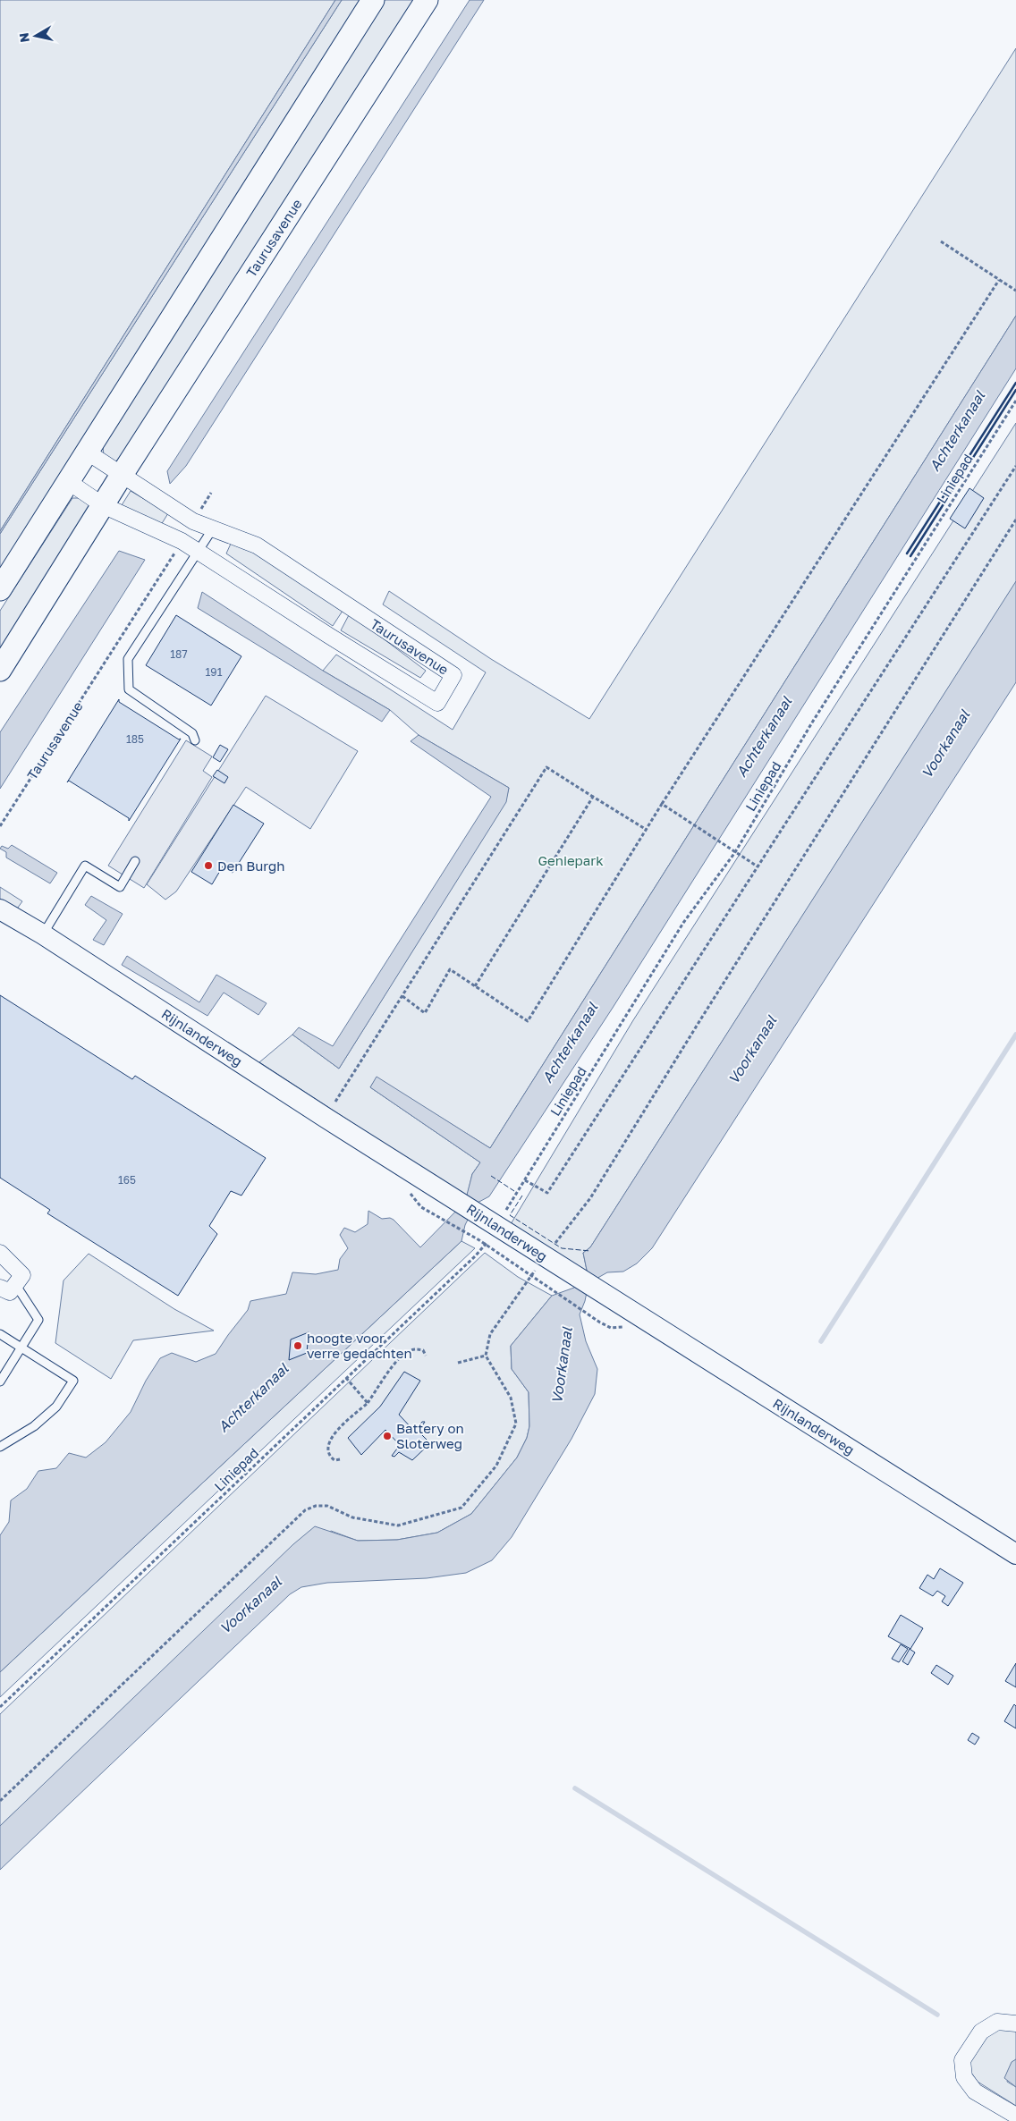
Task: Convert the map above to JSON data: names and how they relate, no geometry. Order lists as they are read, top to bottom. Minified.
{"streets":{"main road":["Taurusavenue"],"street":["Rijnlanderweg"],"path":["Liniepad"]},"crossings":[["Liniepad","Rijnlanderweg"]],"water":["Achterkanaal","Voorkanaal"],"parks":["Geniepark"],"places":["Den Burgh","hoogte voor verre gedachten","Battery on Sloterweg"],"house_numbers":["187","191","185","165"],"north":"left"}
